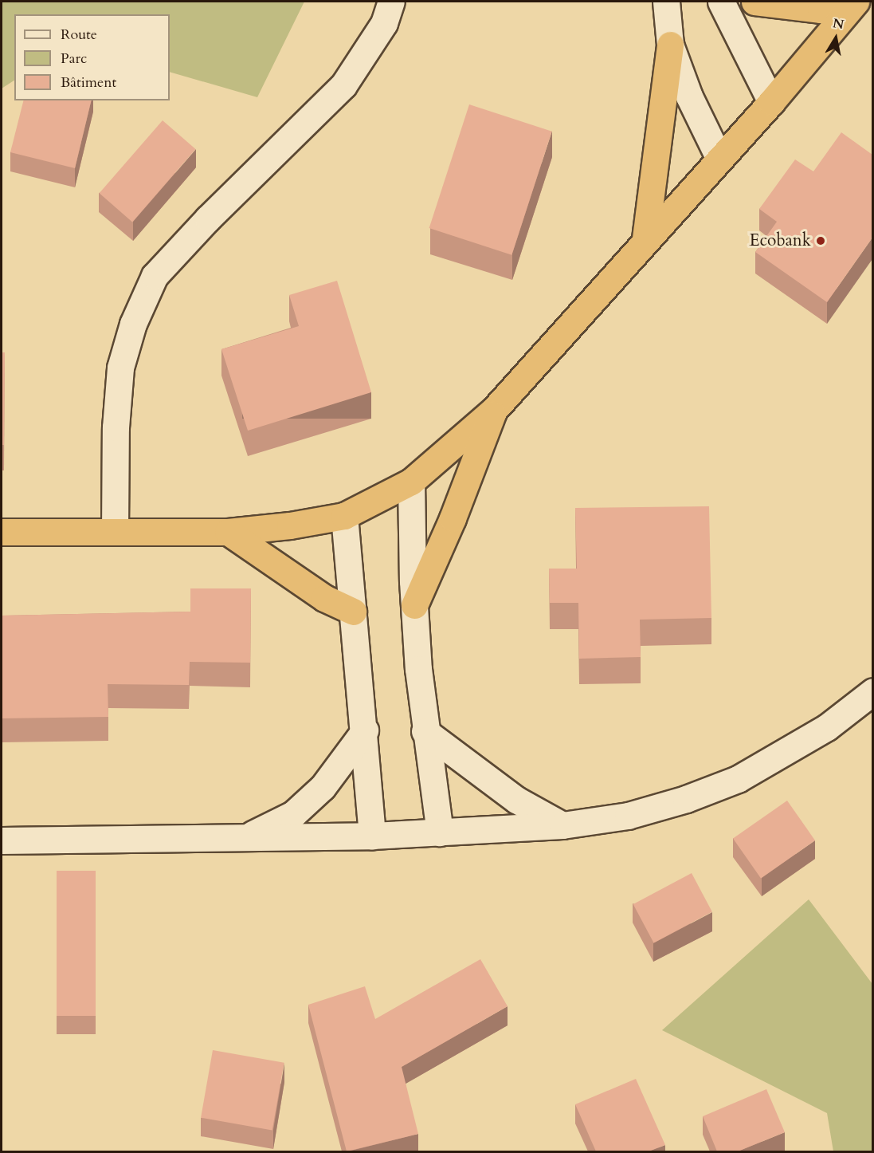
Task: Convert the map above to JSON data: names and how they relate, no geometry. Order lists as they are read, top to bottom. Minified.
{"places":["Ecobank"],"legend":["Route","Parc","Bâtiment"],"north":"top"}
